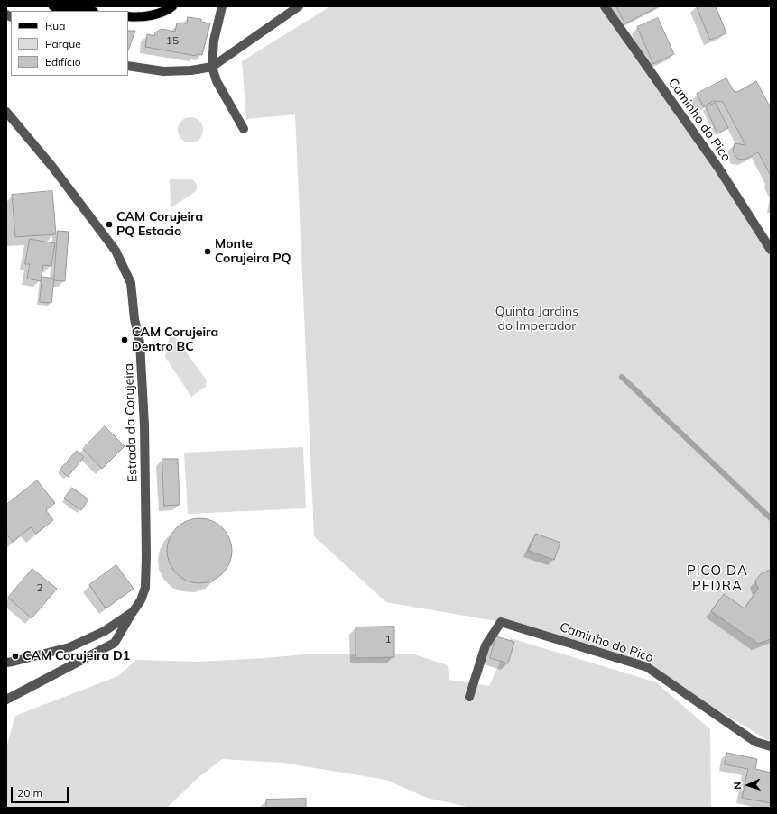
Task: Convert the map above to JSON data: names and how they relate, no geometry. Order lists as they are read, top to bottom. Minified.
{"streets":{"street":["Caminho do Pico","Estrada da Corujeira"]},"districts":["PICO DA PEDRA"],"parks":["Quinta Jardins do Imperador"],"places":["CAM Corujeira PQ Estacio","Monte Corujeira PQ","CAM Corujeira Dentro BC","CAM Corujeira D1"],"house_numbers":["15","2","1"],"legend":["Rua","Parque","Edifício"],"scale_bar":"20 m","north":"left"}
